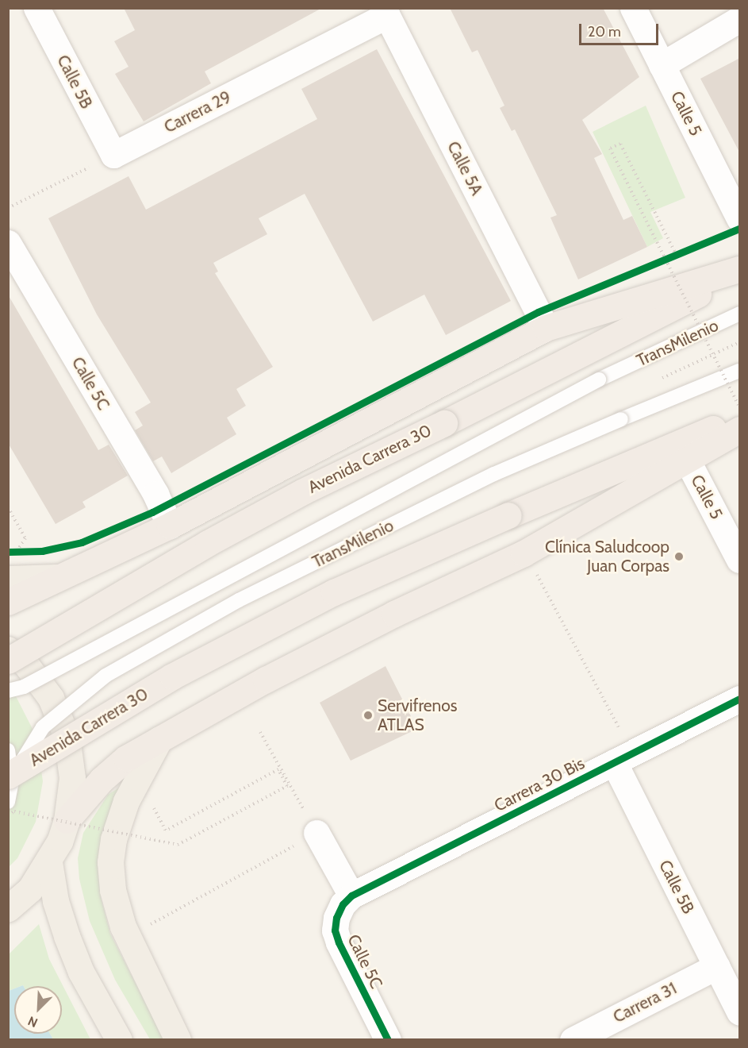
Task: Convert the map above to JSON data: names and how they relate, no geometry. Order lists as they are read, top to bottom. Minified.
{"streets":{"highway":["Avenida Carrera 30"],"street":["Calle 5B","Carrera 29","Calle 5","Calle 5A","Calle 5C","Carrera 30 Bis","Carrera 31"],"lane":["TransMilenio"]},"crossings":[["Calle 5B","Carrera 29"],["Calle 5B","Carrera 30 Bis"],["Calle 5B","Carrera 31"],["Carrera 29","Calle 5A"],["TransMilenio","Avenida Carrera 30"],["Calle 5C","Carrera 30 Bis"]],"places":["Clínica Saludcoop Juan Corpas","Servifrenos ATLAS"],"scale_bar":"20 m","north":"bottom left"}
